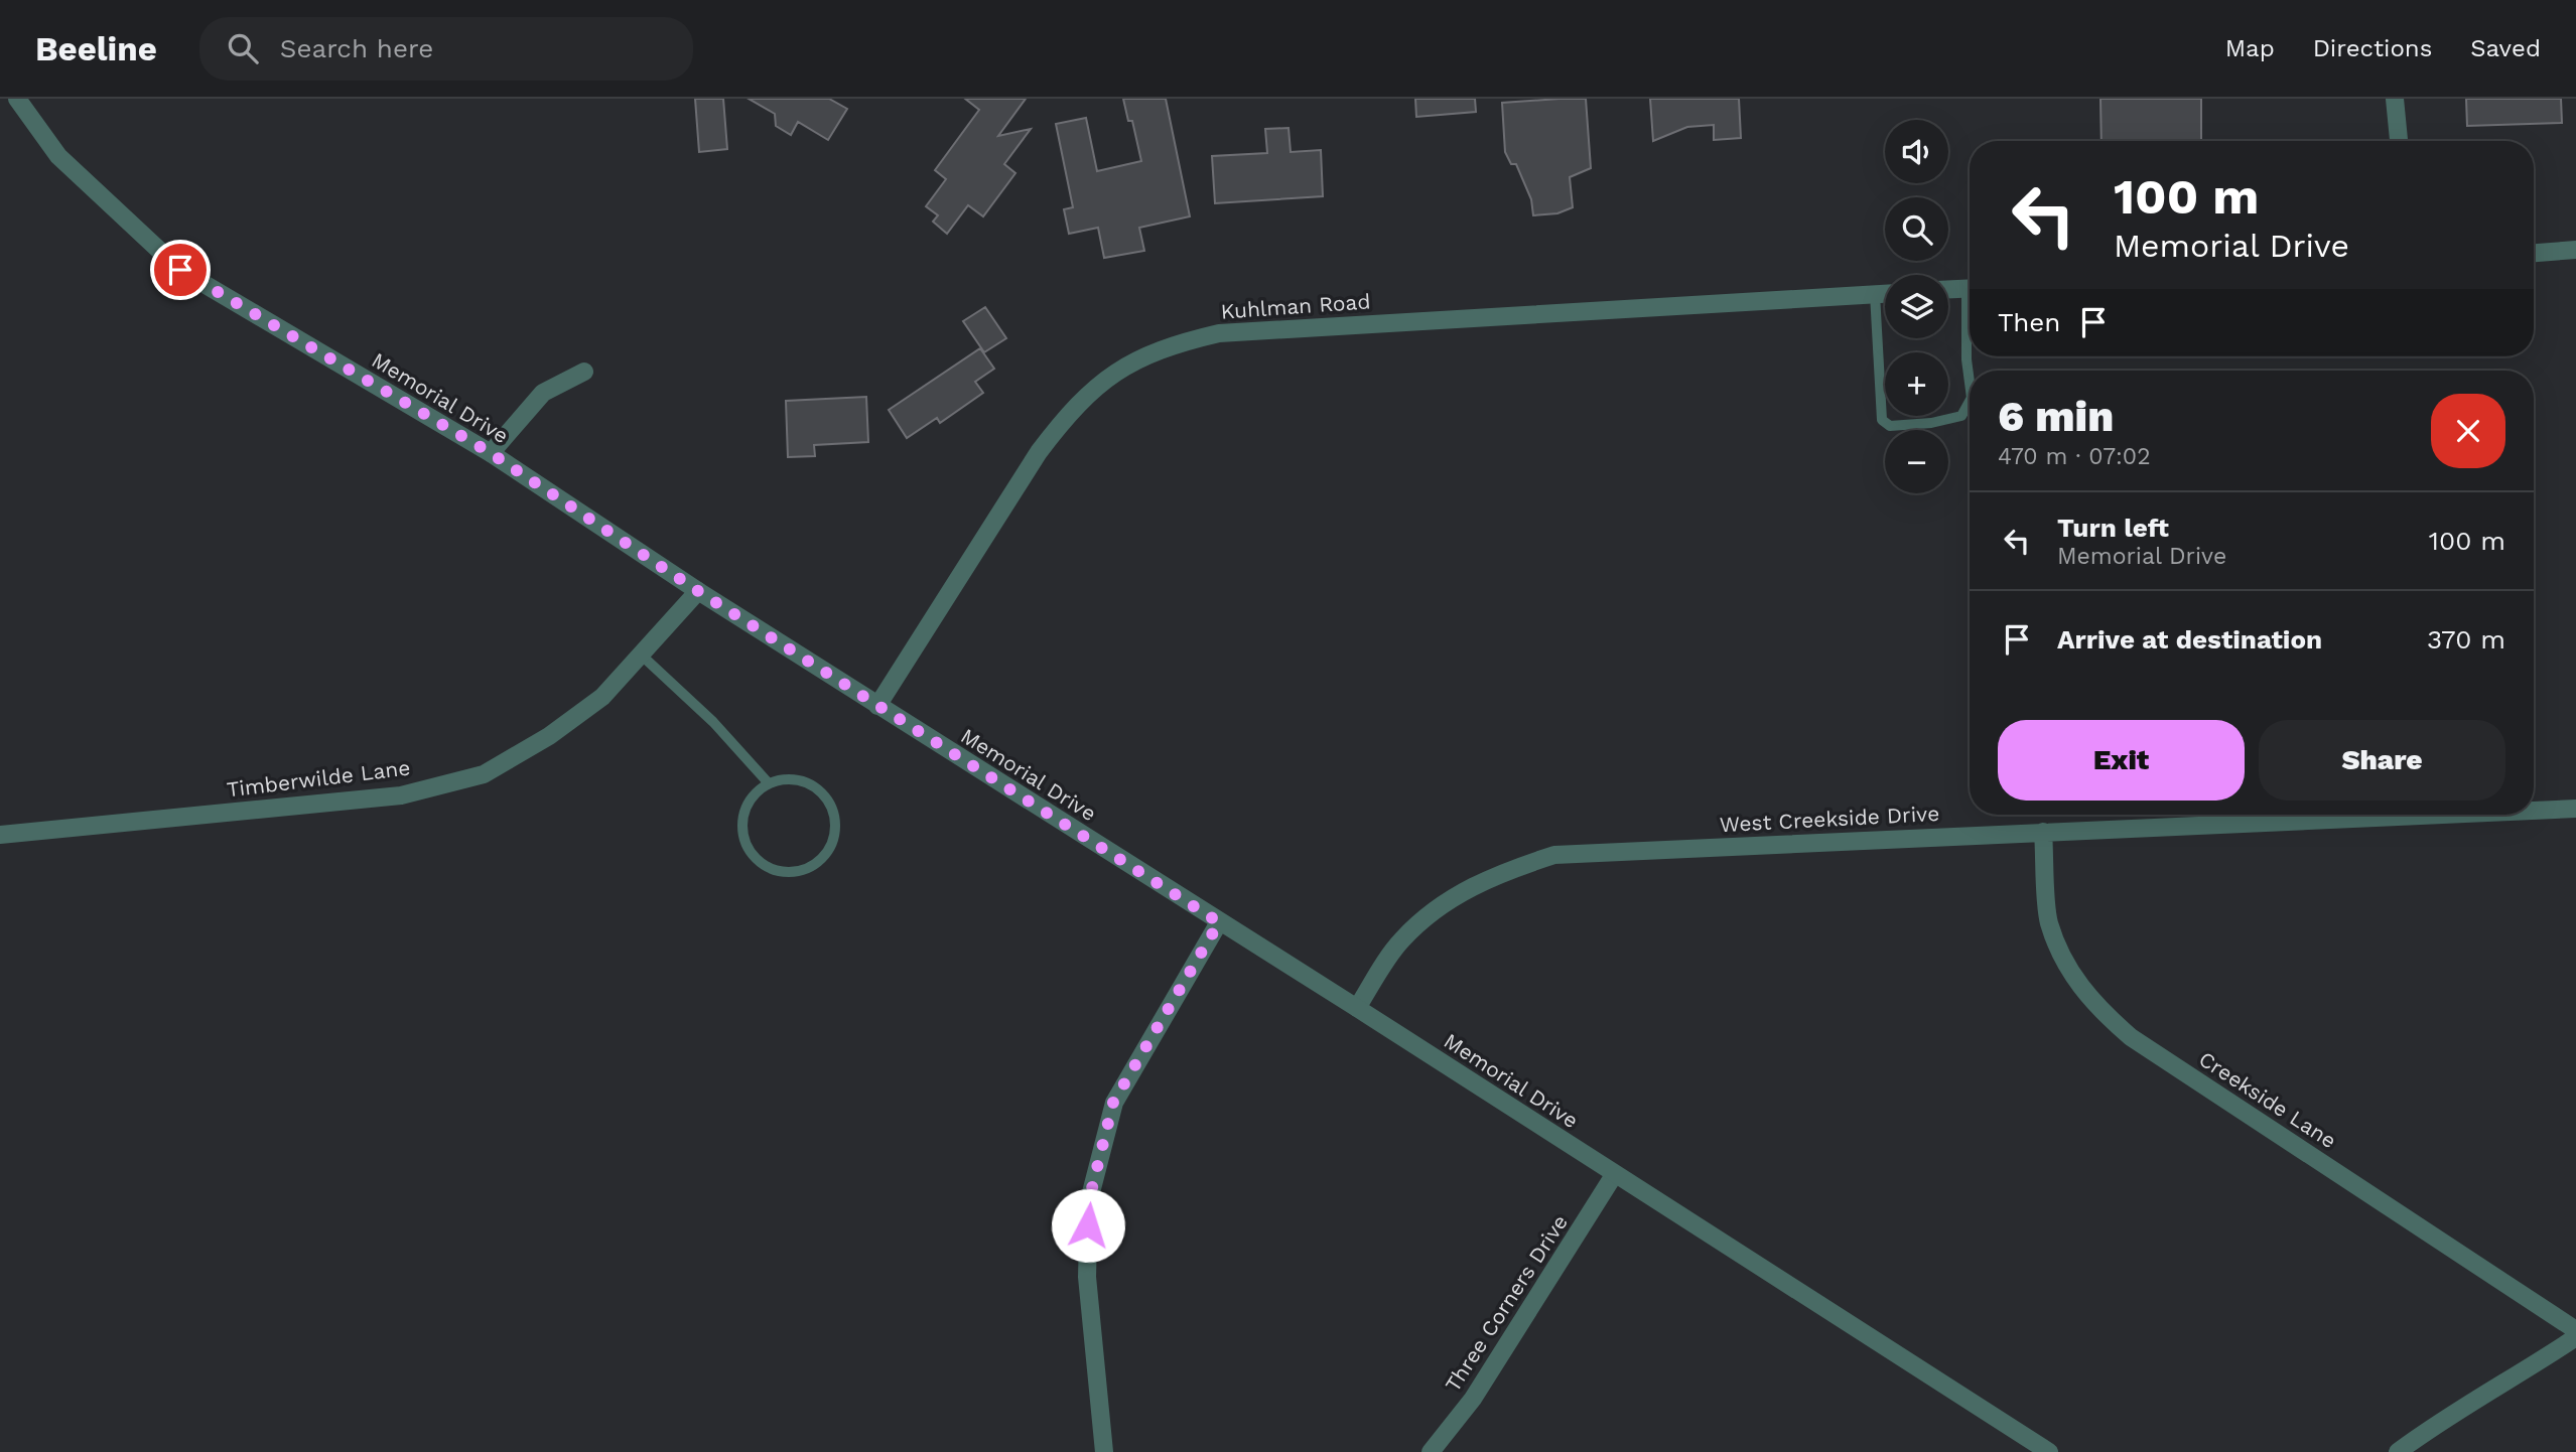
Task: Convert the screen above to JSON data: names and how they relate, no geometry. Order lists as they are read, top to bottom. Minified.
{"streets":{"street":["Kuhlman Road","Memorial Drive","Timberwilde Lane","West Creekside Drive","Creekside Lane","Three Corners Drive"]},"crossings":[["Kuhlman Road","Memorial Drive"],["Memorial Drive","Timberwilde Lane"],["Memorial Drive","West Creekside Drive"],["Memorial Drive","Three Corners Drive"],["West Creekside Drive","Creekside Lane"]],"page":{"header":"Beeline","search":"Search here","nav":["Map","Directions","Saved"],"map_buttons":["+","−"],"turn":["100 m","Memorial Drive"],"then":"Then","heading":["6 min","470 m · 07:02"],"list":[{"name":"Turn left","note":"Memorial Drive","value":"100 m"},{"name":"Arrive at destination","value":"370 m"}],"buttons":["Exit","Share"]}}
